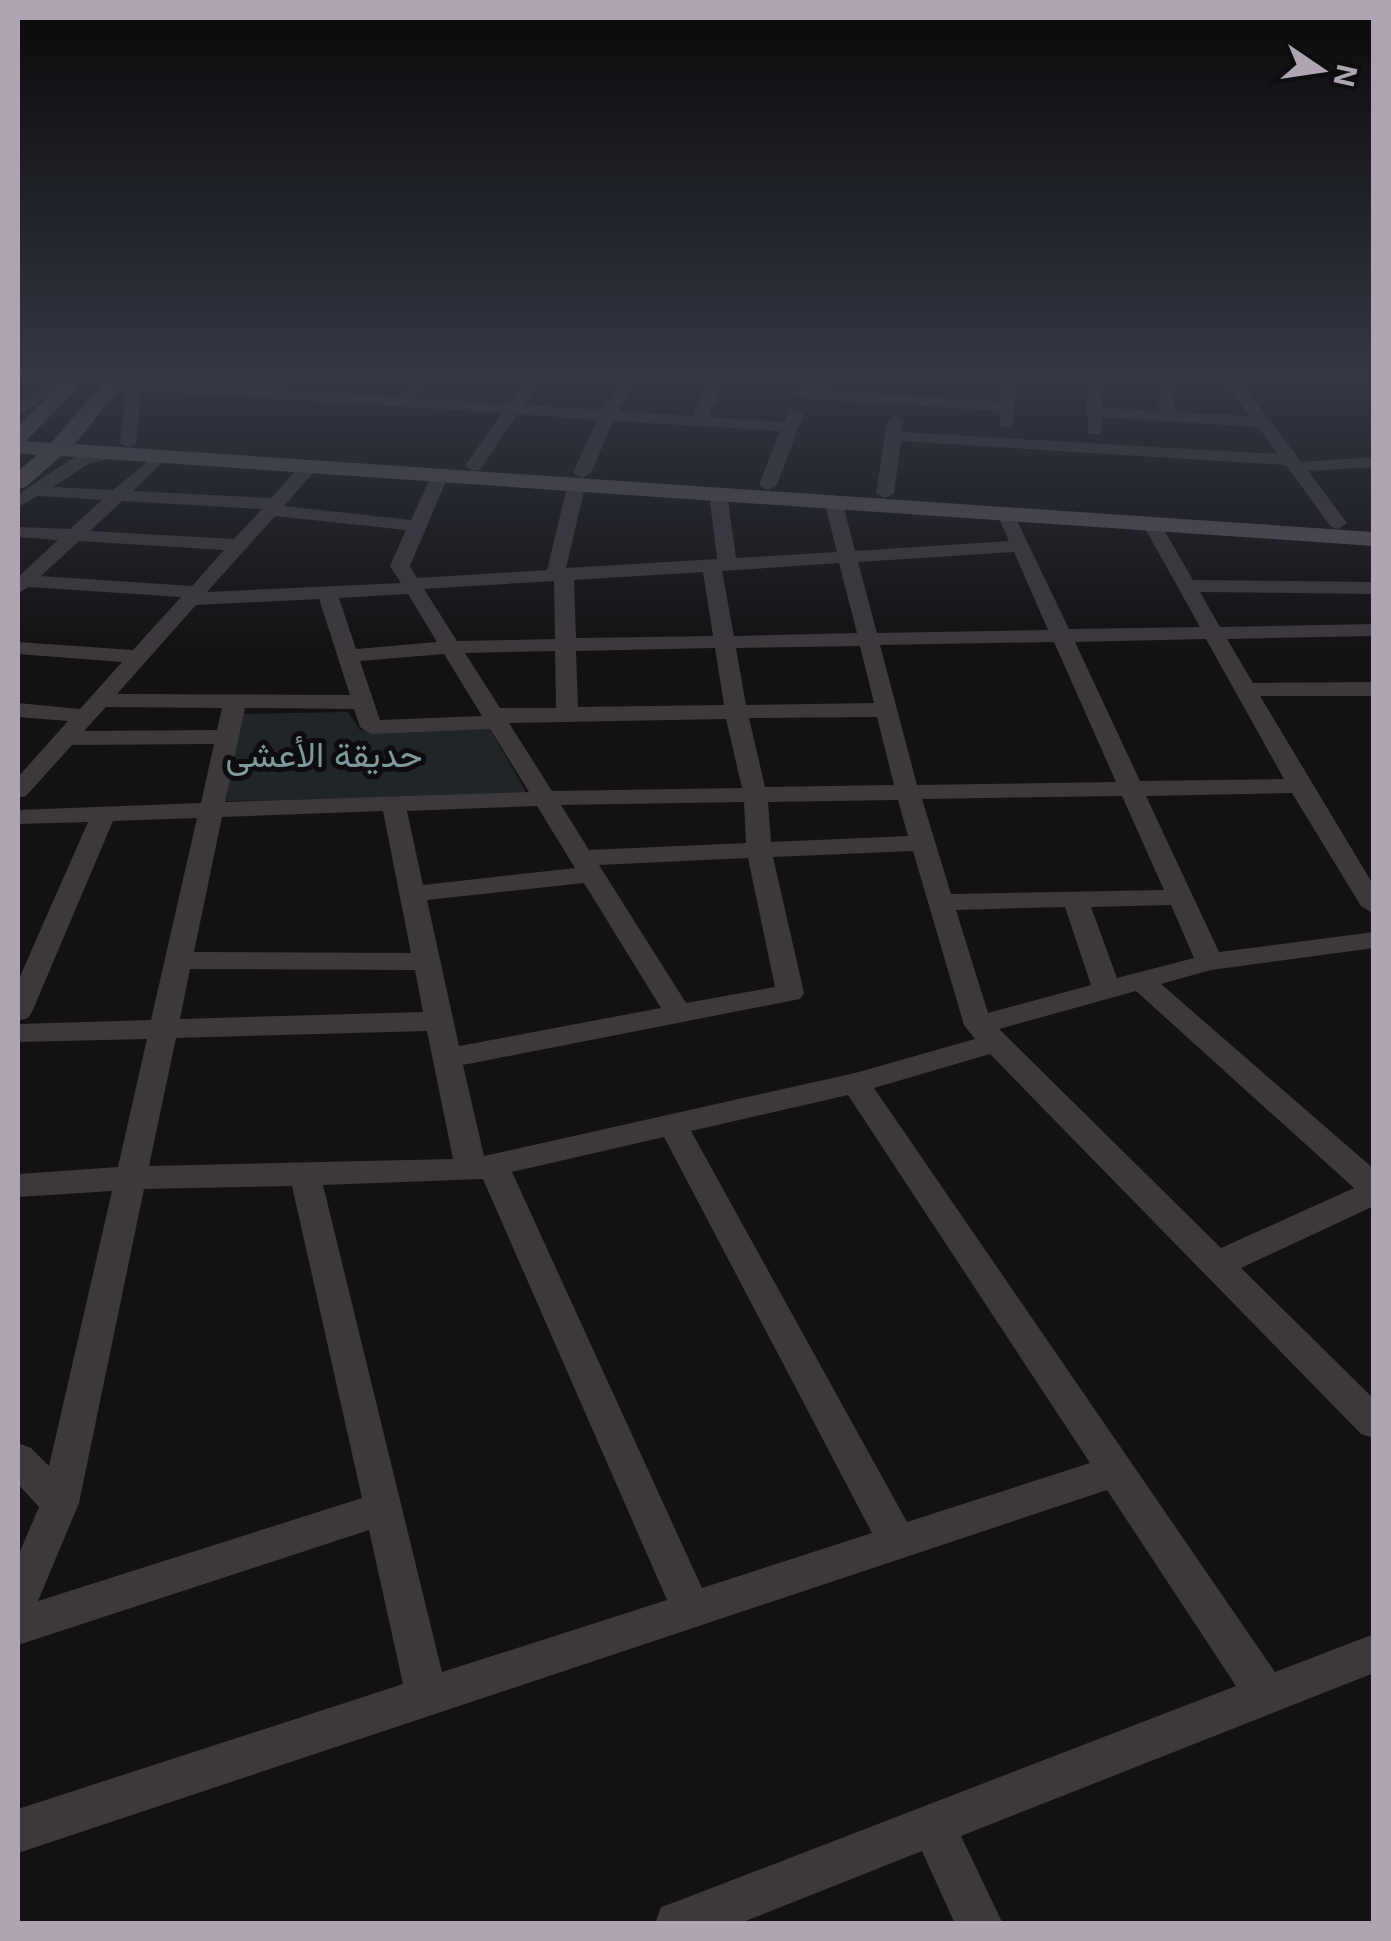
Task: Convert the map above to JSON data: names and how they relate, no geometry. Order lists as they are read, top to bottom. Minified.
{"parks":["حديقة الأعشى"],"north":"right"}
